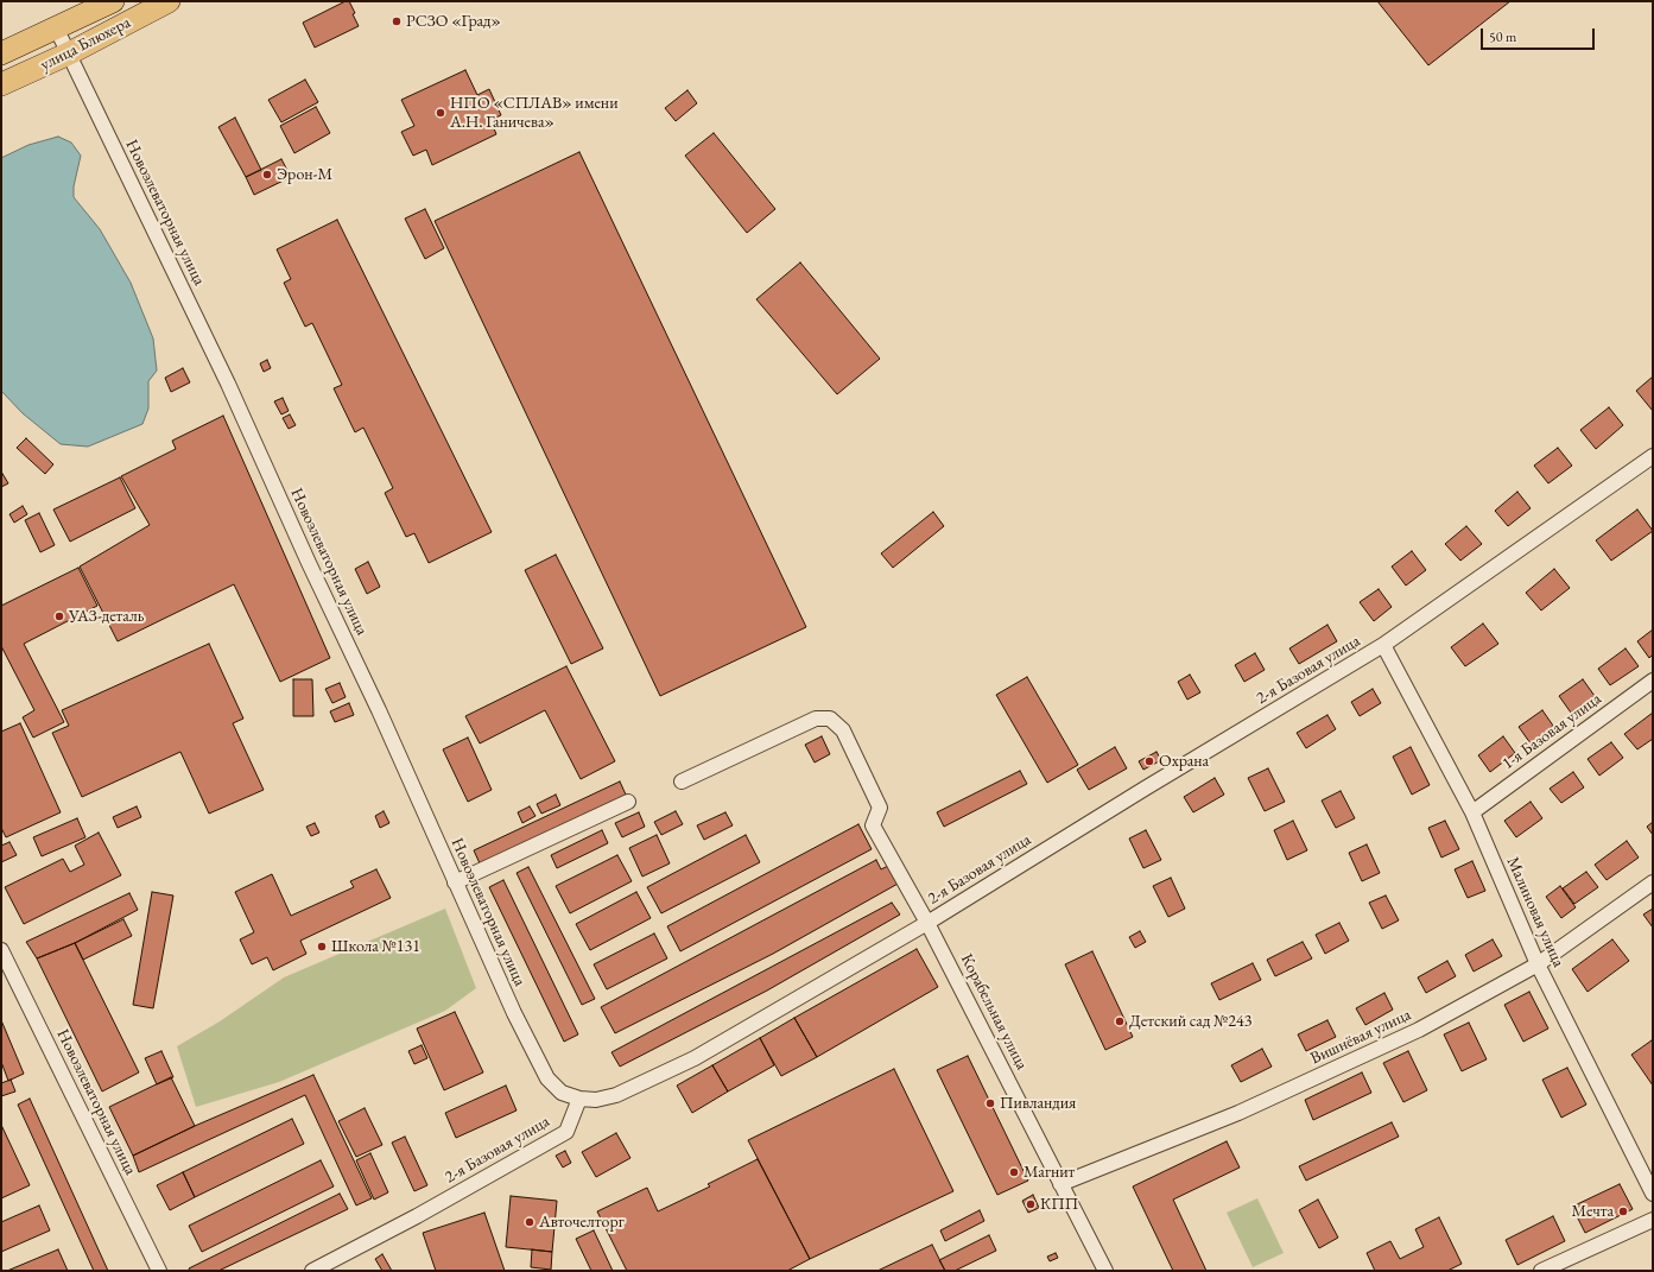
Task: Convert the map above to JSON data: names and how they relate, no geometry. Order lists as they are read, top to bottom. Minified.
{"streets":{"main road":["улица Блюхера"],"street":["Новоэлеваторная улица","2-я Базовая улица","1-я Базовая улица","Малиновая улица","Корабельная улица","Вишнёвая улица"]},"crossings":[["улица Блюхера","Новоэлеваторная улица"],["Новоэлеваторная улица","2-я Базовая улица"],["2-я Базовая улица","Малиновая улица"],["2-я Базовая улица","Корабельная улица"],["1-я Базовая улица","Малиновая улица"],["Малиновая улица","Вишнёвая улица"],["Корабельная улица","Вишнёвая улица"]],"places":["РСЗО «Град»","НПО «СПЛАВ» имени А.Н. Ганичева»","Эрон-М","УАЗ-деталь","Охрана","Школа №131","Детский сад №243","Пивландия","Магнит","КПП","Мечта","Авточелторг"],"scale_bar":"50 m"}
